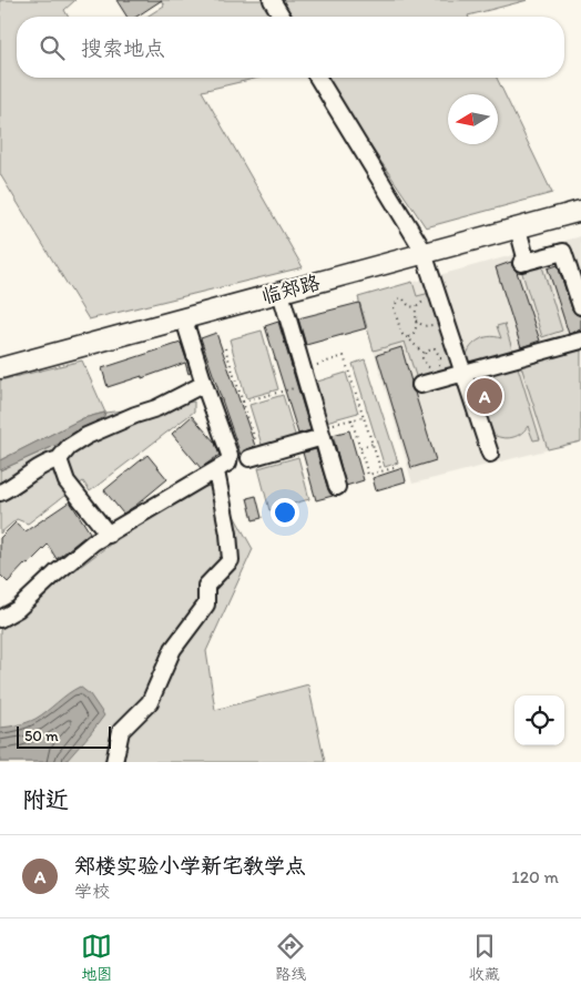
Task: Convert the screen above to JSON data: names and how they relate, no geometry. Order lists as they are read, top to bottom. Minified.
{"streets":{"main road":["临郑路"]},"scale_bar":"50 m","north":"left","page":{"search":"搜索地点","pins":"A","scale":"50 m","heading":"附近","list":[{"mark":"A","name":"郑楼实验小学新宅教学点","note":"学校","value":"120 m"}],"nav":["地图","路线","收藏"]}}
